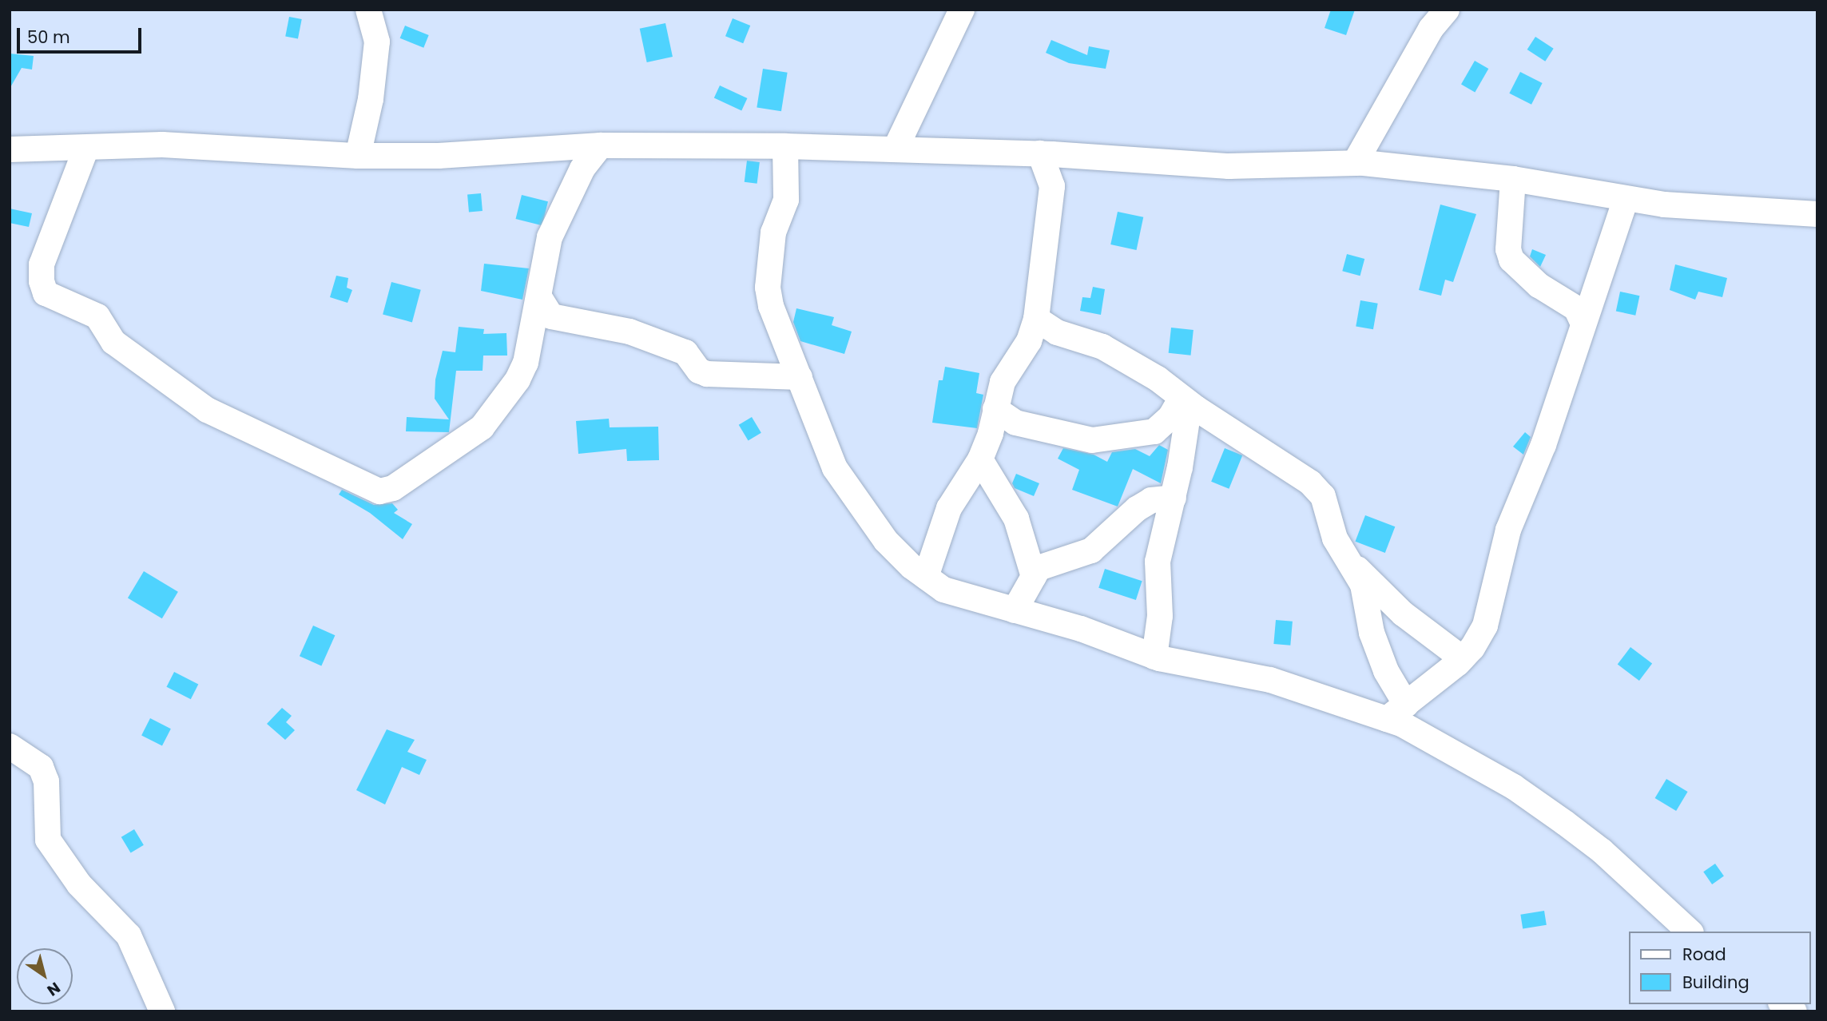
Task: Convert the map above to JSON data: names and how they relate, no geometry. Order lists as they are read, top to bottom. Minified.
{"legend":["Road","Building"],"scale_bar":"50 m","north":"bottom right"}
